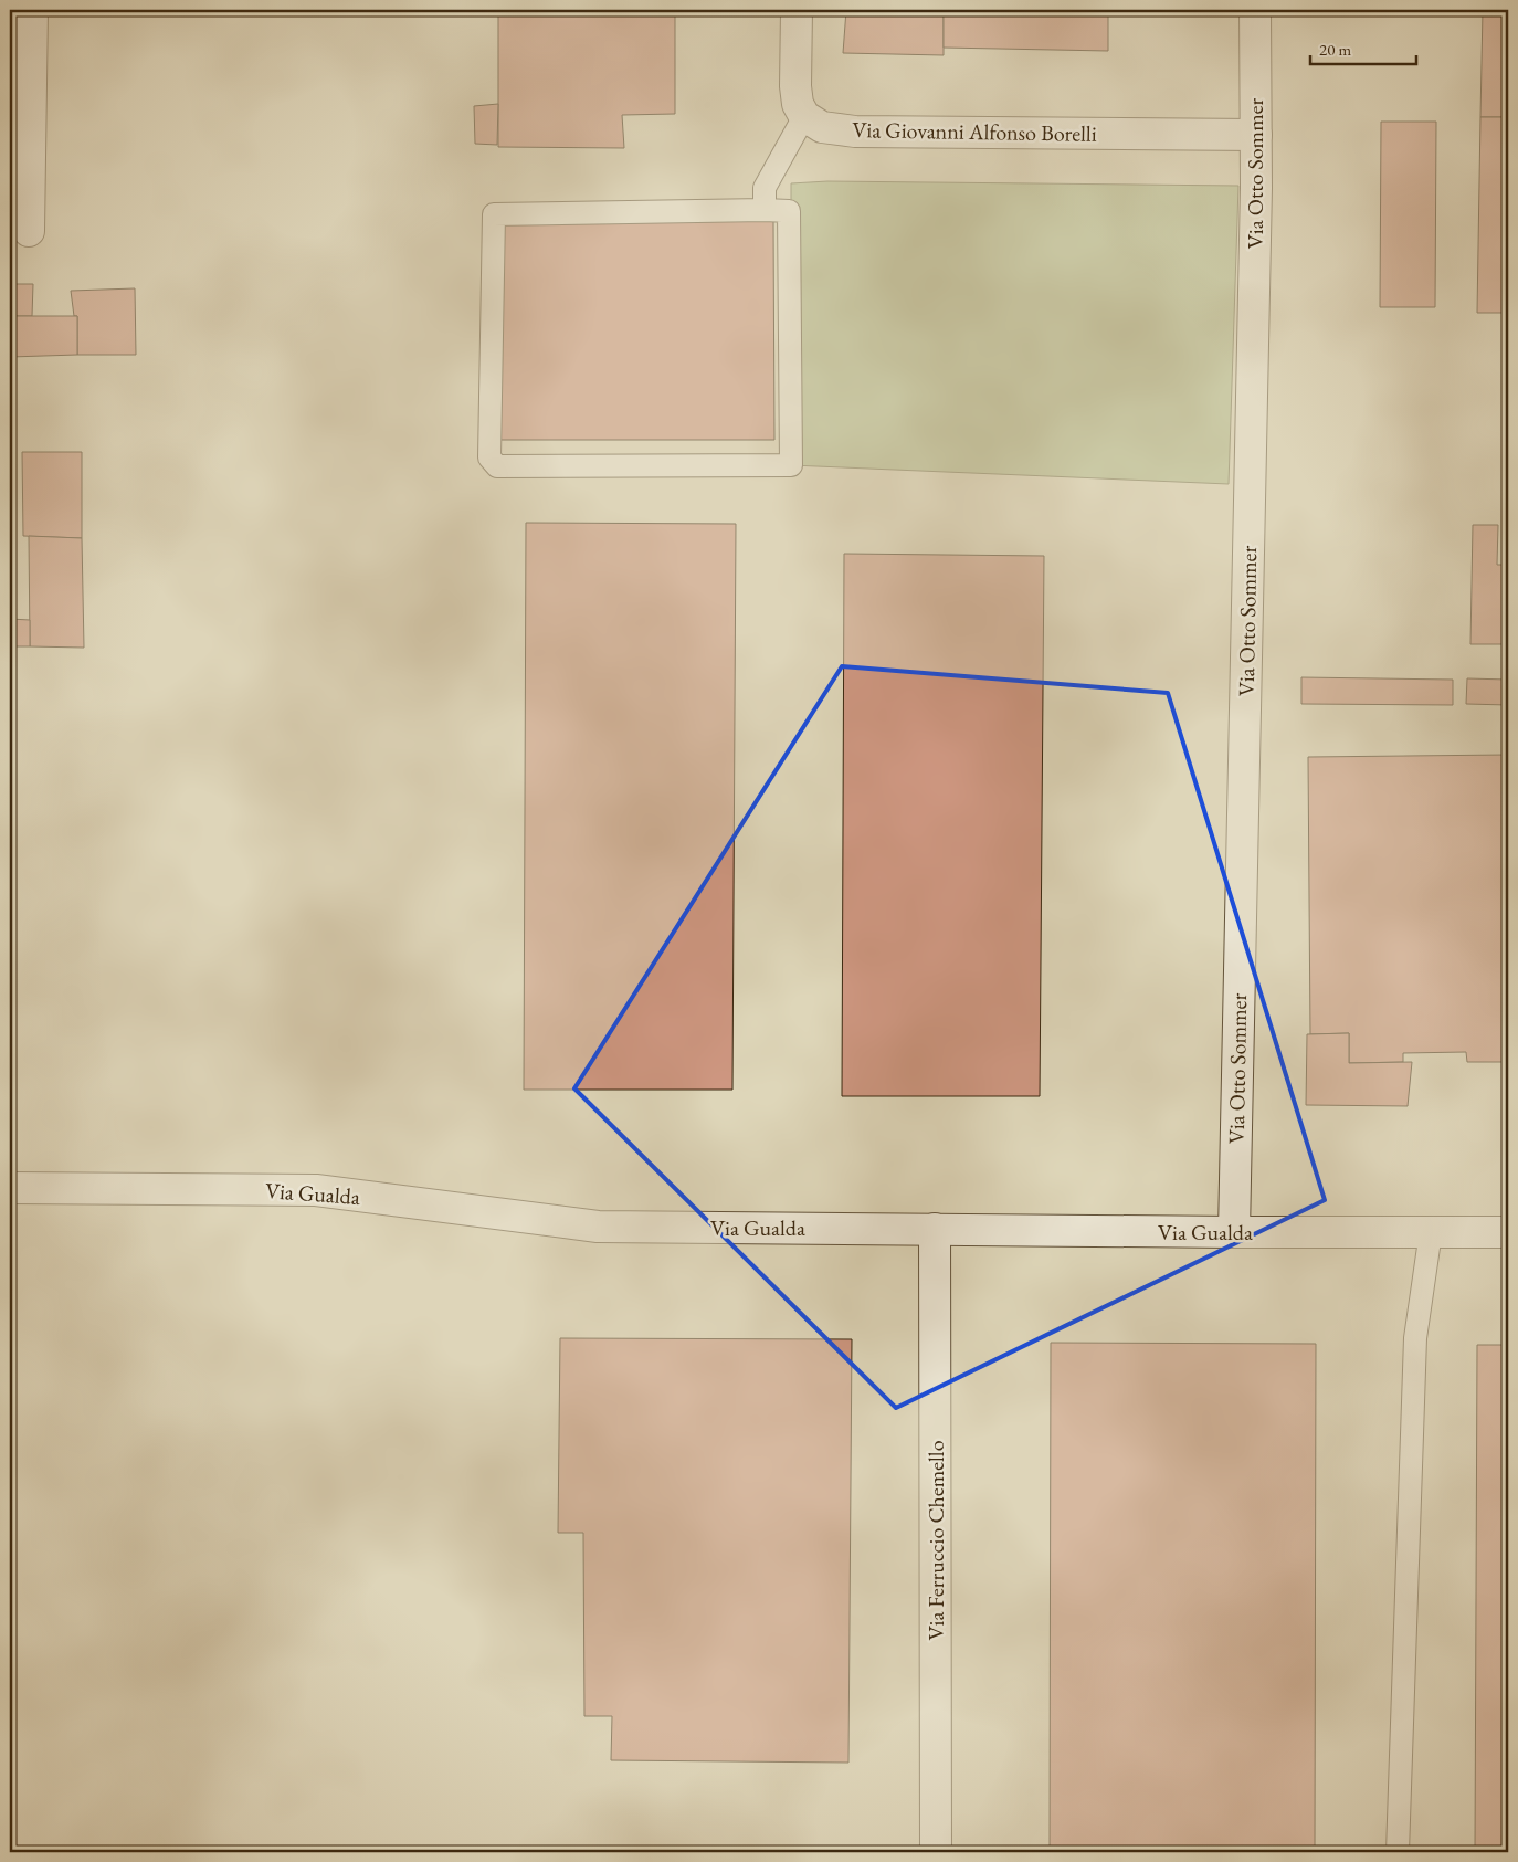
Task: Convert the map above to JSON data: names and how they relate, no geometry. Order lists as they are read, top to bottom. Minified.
{"streets":{"street":["Via Giovanni Alfonso Borelli","Via Otto Sommer","Via Gualda","Via Ferruccio Chemello"]},"crossings":[["Via Giovanni Alfonso Borelli","Via Otto Sommer"],["Via Otto Sommer","Via Gualda"],["Via Gualda","Via Ferruccio Chemello"]],"scale_bar":"20 m"}
